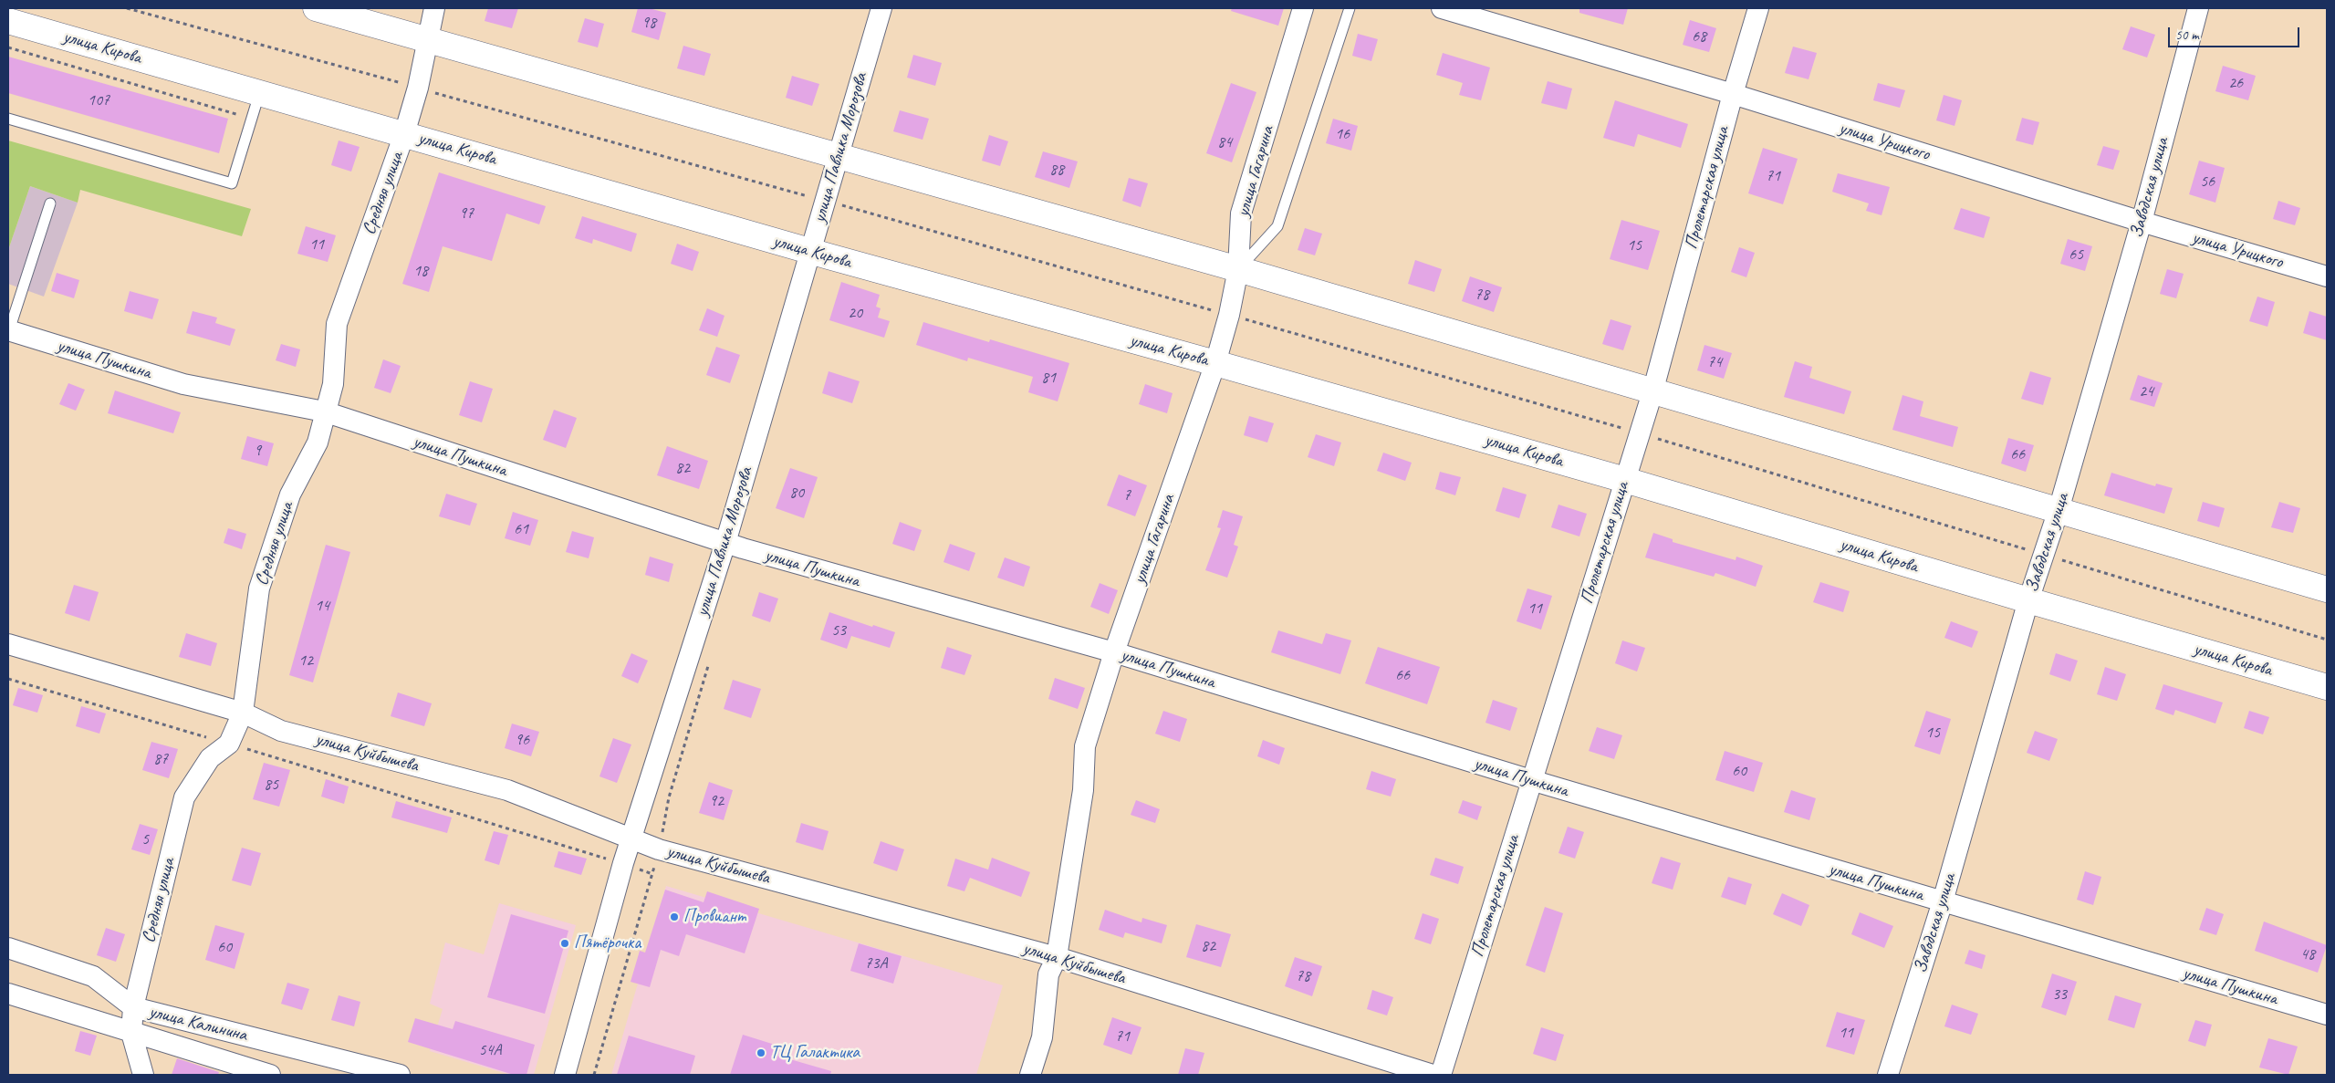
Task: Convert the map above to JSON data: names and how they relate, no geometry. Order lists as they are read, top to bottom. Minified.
{"streets":{"main road":["улица Кирова"],"street":["улица Урицкого","улица Павлика Морозова","улица Гагарина","Пролетарская улица","Заводская улица","Средняя улица","улица Пушкина","улица Куйбышева","улица Калинина"]},"crossings":[["улица Кирова","улица Павлика Морозова"],["улица Кирова","улица Гагарина"],["улица Кирова","Пролетарская улица"],["улица Кирова","Заводская улица"],["улица Кирова","Средняя улица"],["улица Урицкого","Пролетарская улица"],["улица Урицкого","Заводская улица"],["улица Павлика Морозова","улица Пушкина"],["улица Павлика Морозова","улица Куйбышева"],["улица Гагарина","улица Пушкина"],["улица Гагарина","улица Куйбышева"],["Пролетарская улица","улица Пушкина"],["Заводская улица","улица Пушкина"],["Средняя улица","улица Пушкина"],["Средняя улица","улица Куйбышева"],["Средняя улица","улица Калинина"]],"places":["Провиант","Пятёрочка","ТЦ Галактика"],"house_numbers":["98","68","26","107","16","84","88","71","56","97","11","15","65","18","78","20","74","81","24","9","66","82","80","7","61","14","11","53","12","66","15","96","87","60","85","92","5","82","60","48","73А","78","33","11","71","54А"],"scale_bar":"50 m"}
